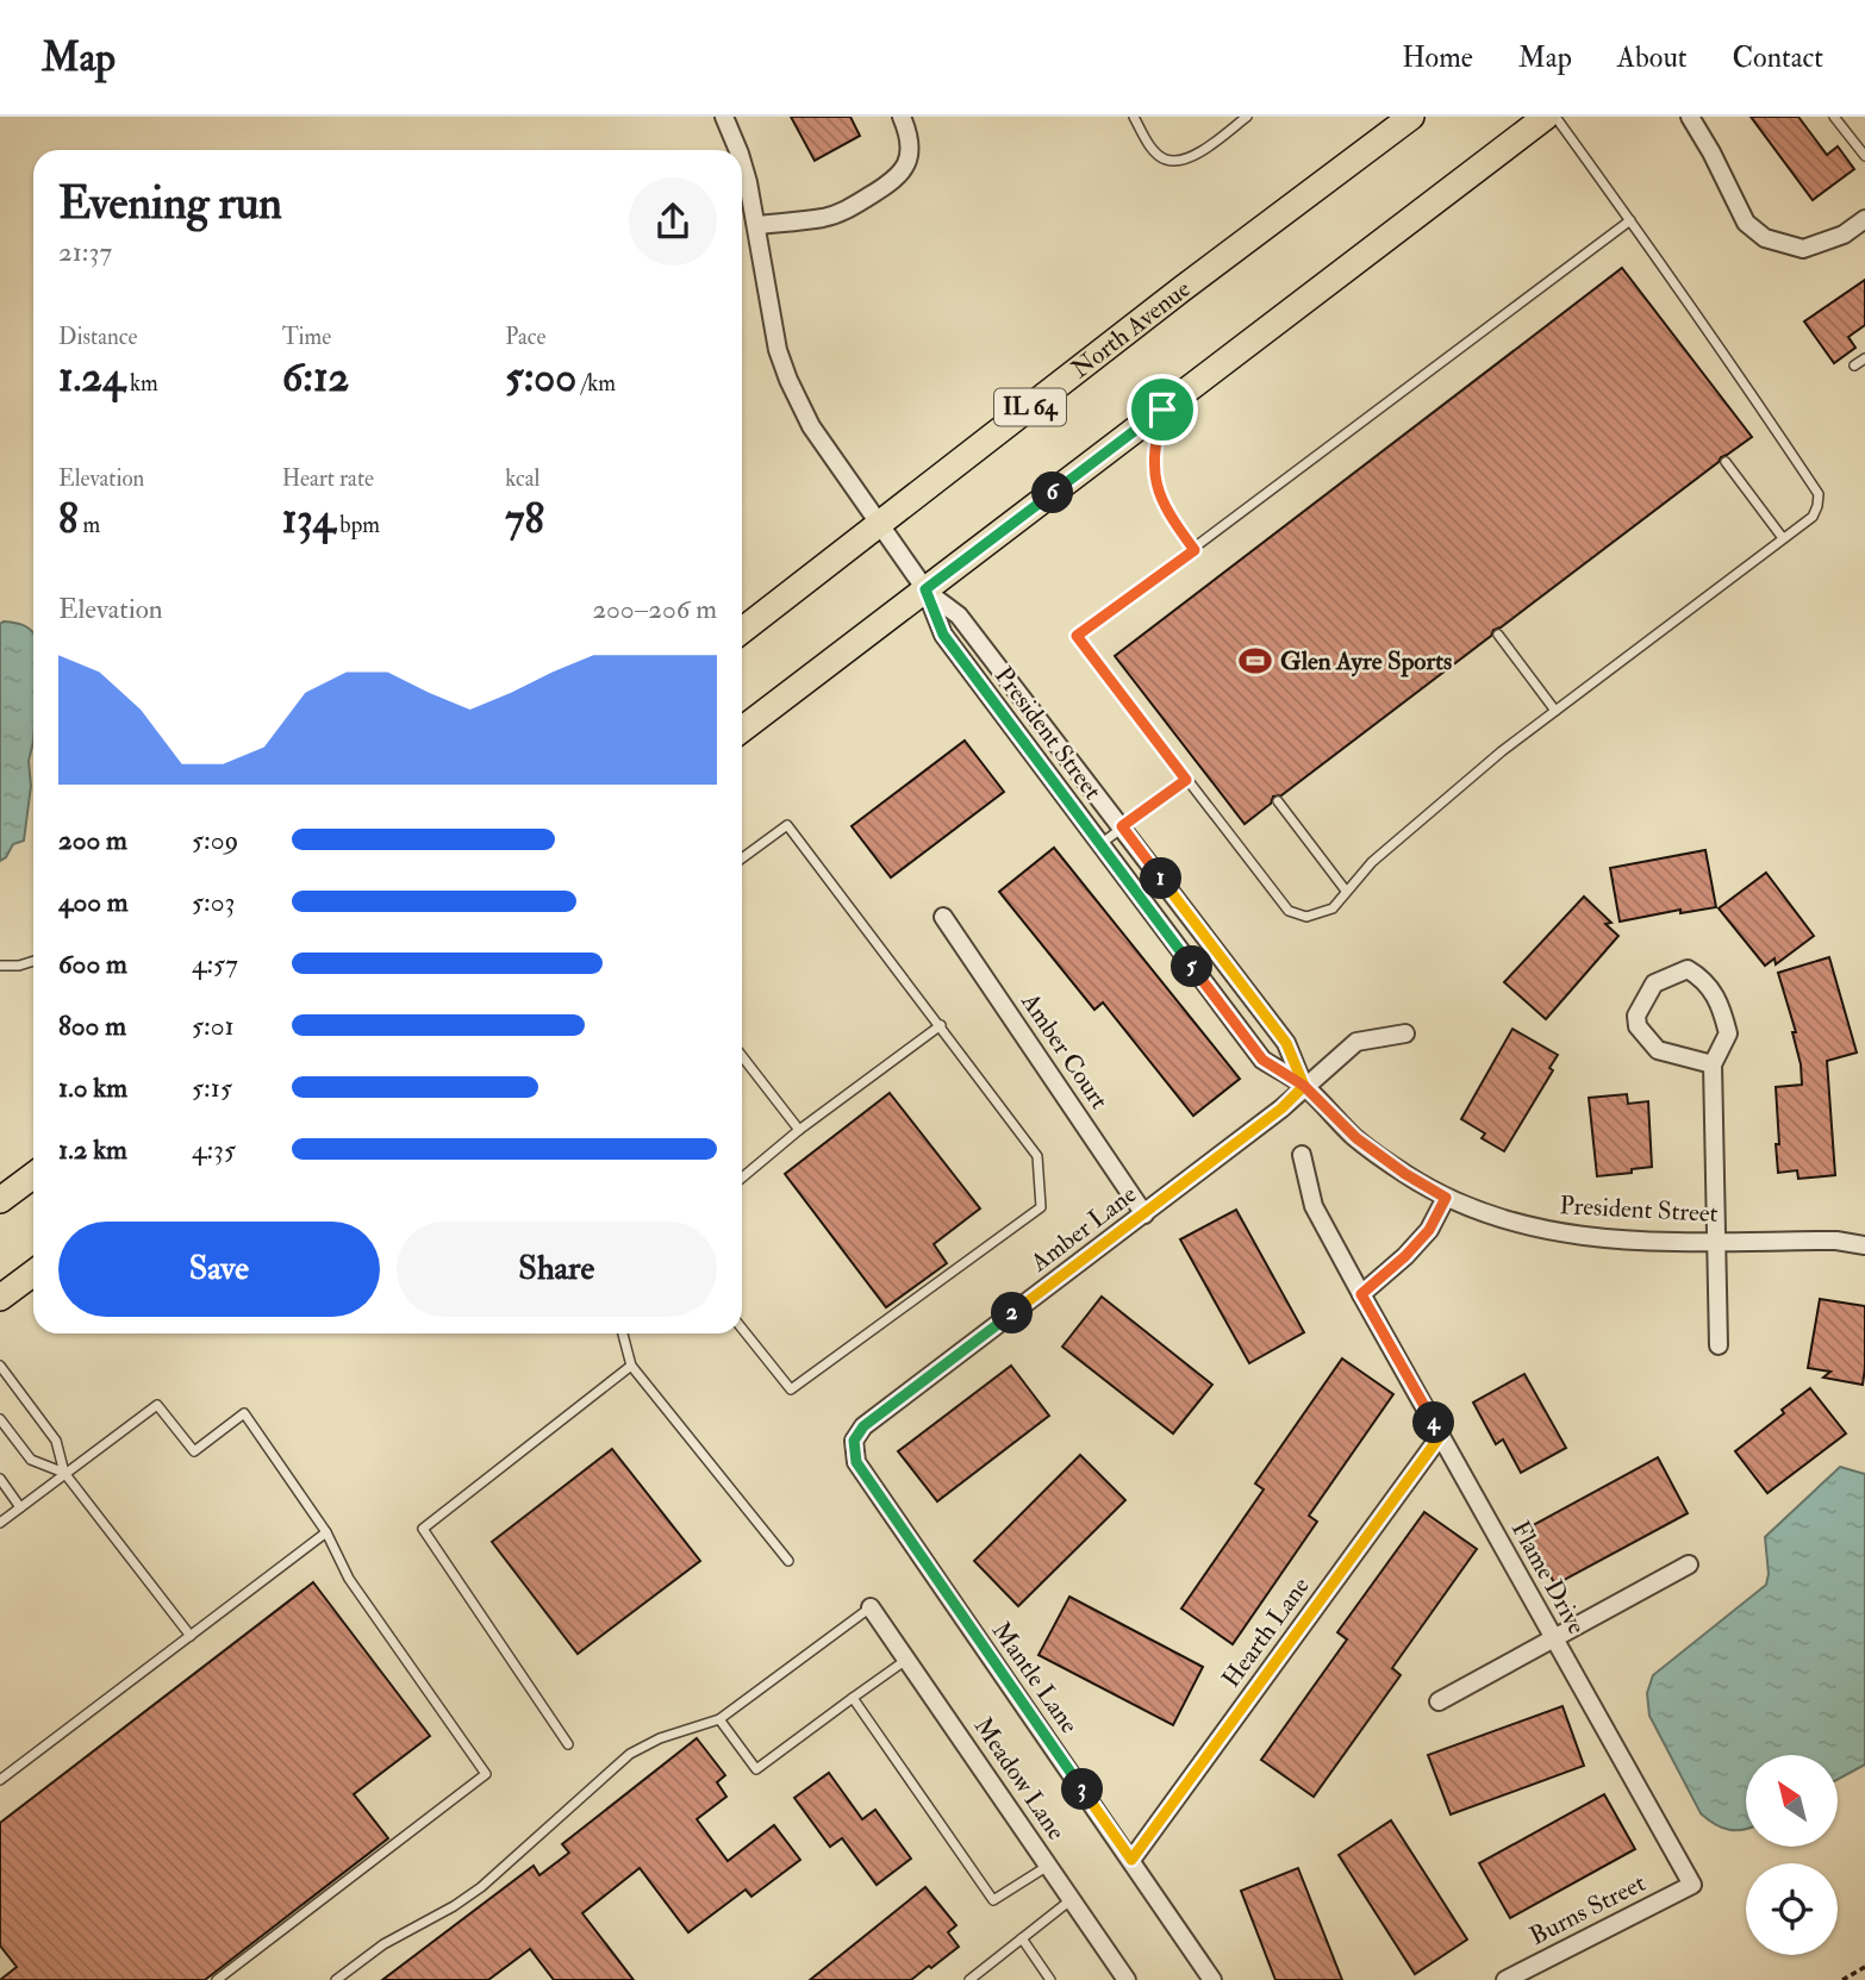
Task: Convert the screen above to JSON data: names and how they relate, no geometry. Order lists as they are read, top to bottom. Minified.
{"streets":{"main road":["North Avenue","IL 64"],"street":["President Street","Amber Court","Amber Lane","Flame Drive","Hearth Lane","Mantle Lane","Meadow Lane","Burns Street"]},"crossings":[["North Avenue","President Street"],["President Street","Amber Lane"],["Amber Court","Amber Lane"],["Amber Lane","Mantle Lane"],["Flame Drive","Hearth Lane"],["Flame Drive","Burns Street"],["Hearth Lane","Mantle Lane"]],"places":{"sports":["Glen Ayre Sports"]},"north":"top left","page":{"header":"Map","nav":["Home","Map","About","Contact"],"heading":["Evening run","21:37"],"stats":[["Distance","1.24 km"],["Time","6:12"],["Pace","5:00 /km"],["Elevation","8 m"],["Heart rate","134 bpm"],["kcal","78"]],"pins":["6","1","5","2","4","3"],"chart":["Elevation","200–206 m"],"list":[{"name":"200 m","note":"5:09"},{"name":"400 m","note":"5:03"},{"name":"600 m","note":"4:57"},{"name":"800 m","note":"5:01"},{"name":"1.0 km","note":"5:15"},{"name":"1.2 km","note":"4:35"}],"buttons":["Save","Share"]}}
